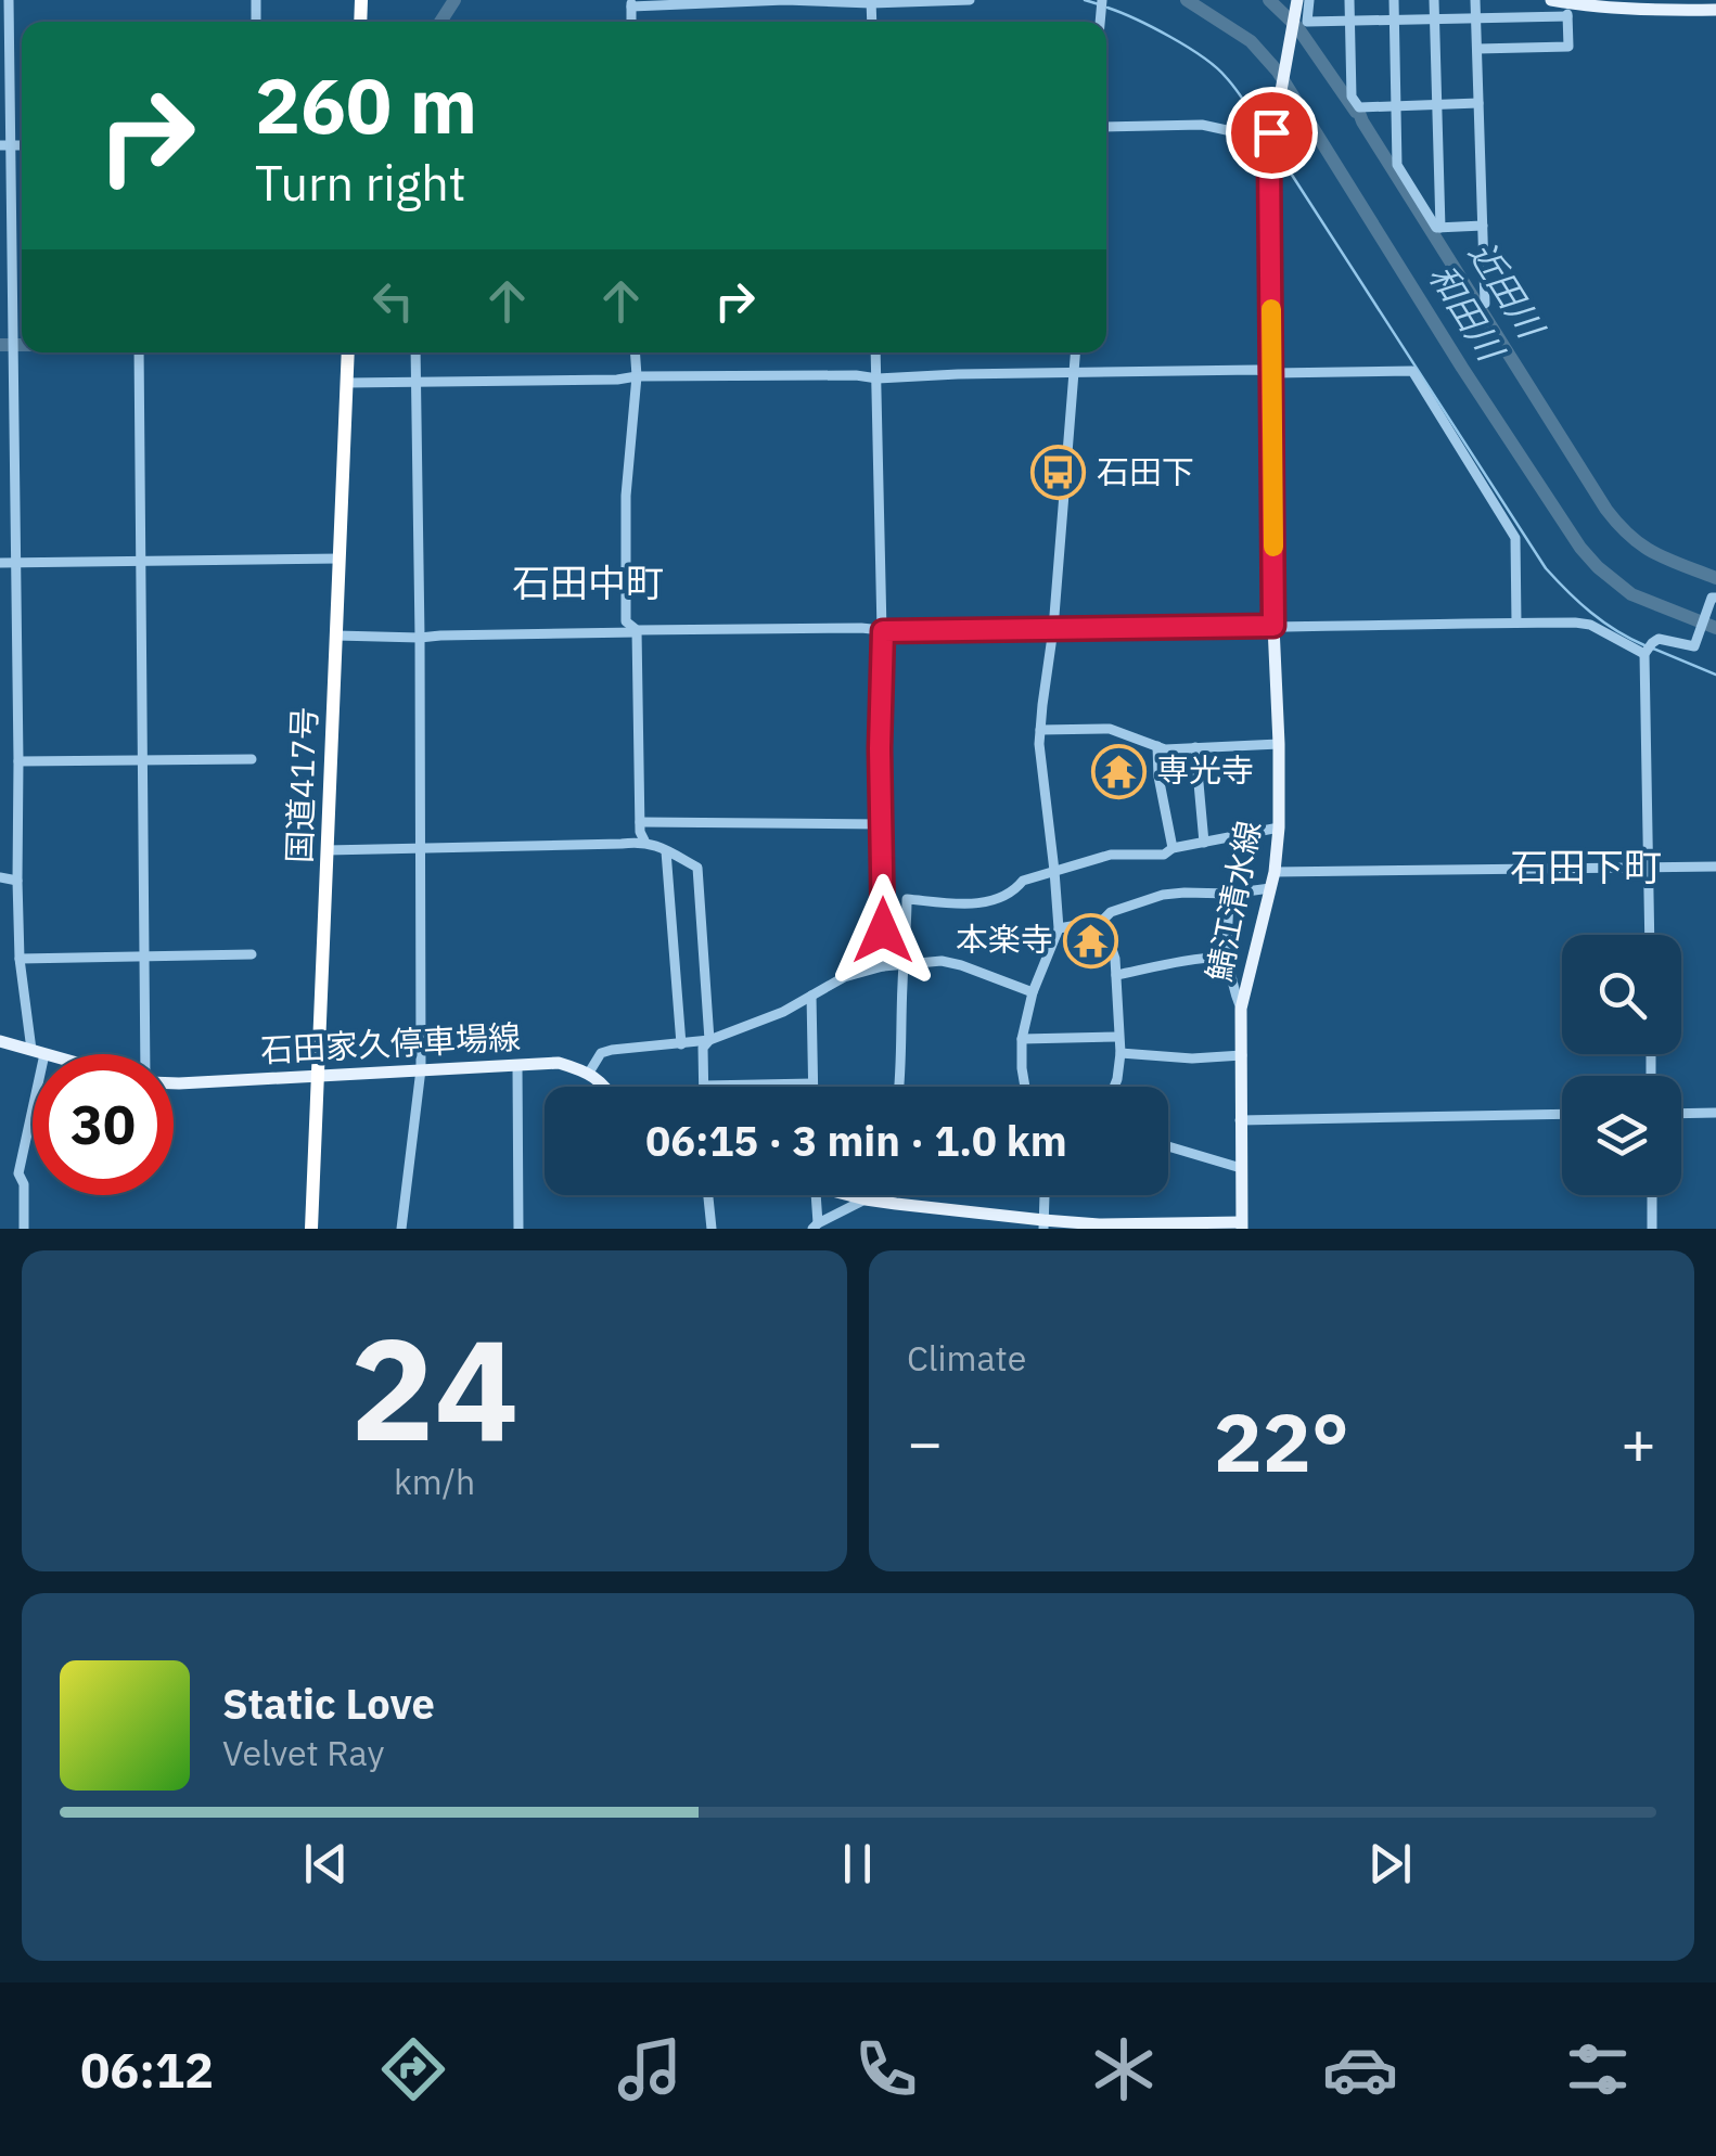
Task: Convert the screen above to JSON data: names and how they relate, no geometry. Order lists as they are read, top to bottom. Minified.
{"streets":{"highway":["国道417号"],"main road":["鯖江清水線","石田家久停車場線"]},"crossings":[["国道417号","石田家久停車場線"]],"districts":["石田中町","石田下町"],"water":["近田川","和田川"],"places":{"bus stop":["石田下"],"temple":["専光寺","本楽寺"]},"page":{"turn":["260 m","Turn right"],"limit":"30","trip":"06:15 · 3 min · 1.0 km","tile":[["24","km/h"],"Climate"],"heat":["−","22°","+"],"song":["Static Love","Velvet Ray"],"tabs":"06:12"}}
